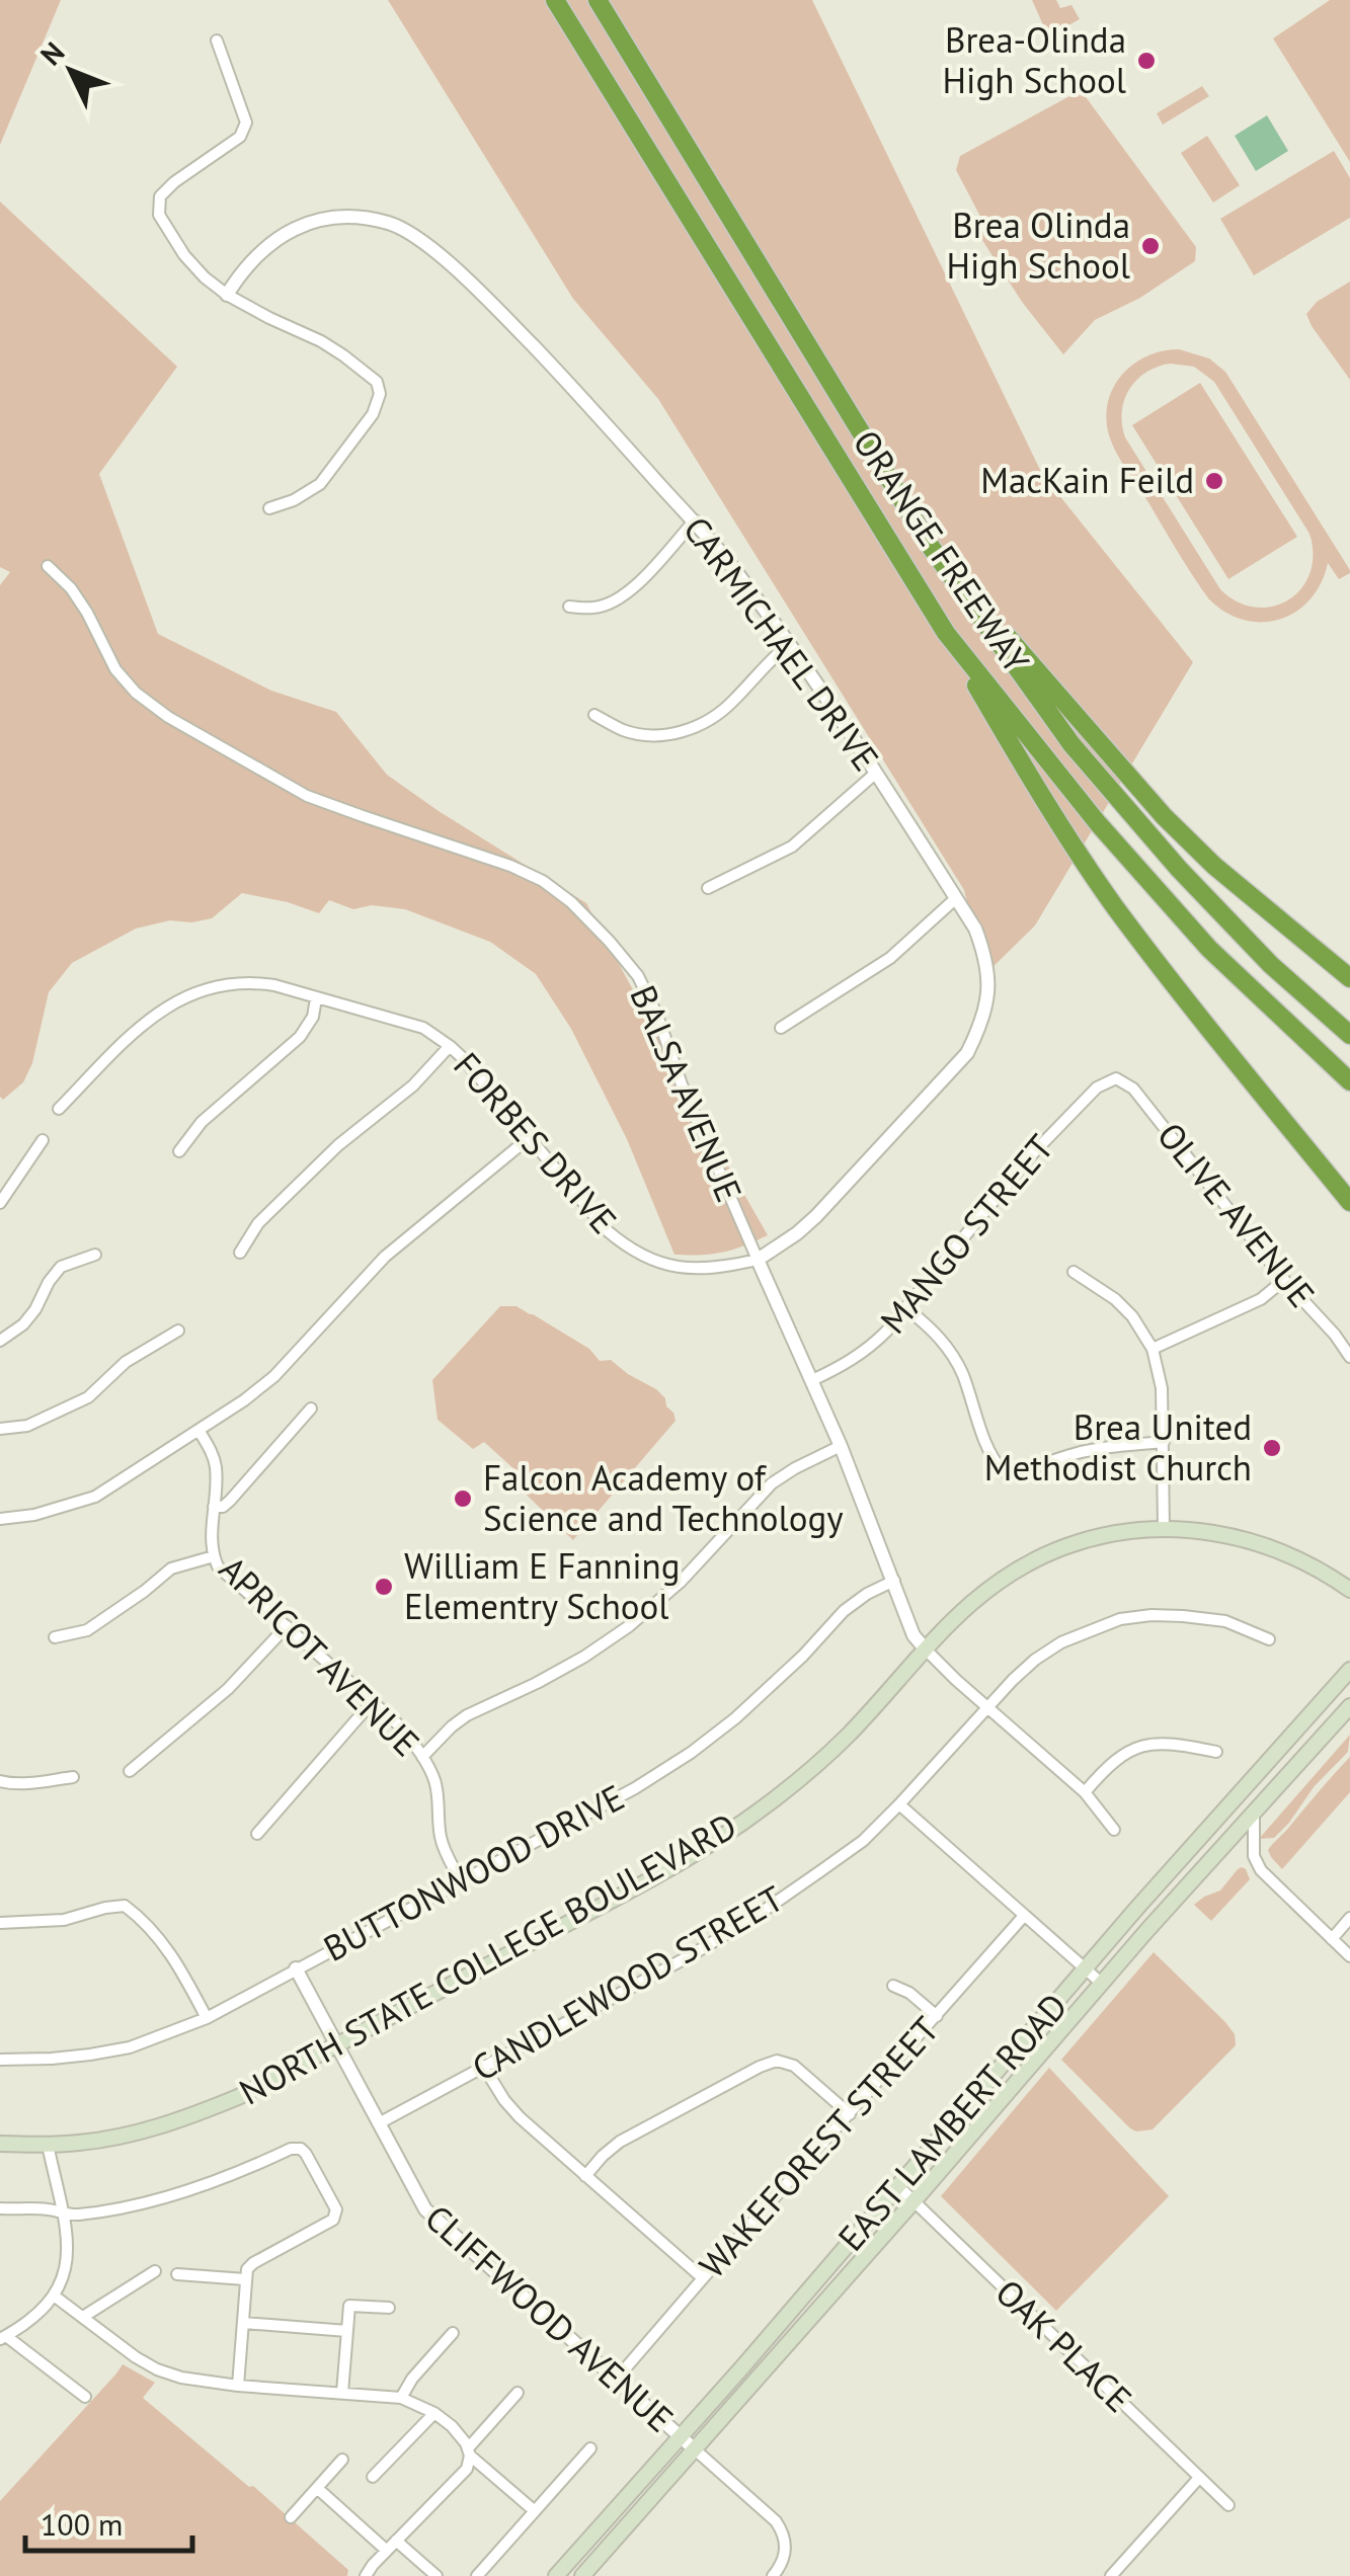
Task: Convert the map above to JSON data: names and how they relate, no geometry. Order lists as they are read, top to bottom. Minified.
{"streets":{"highway":["ORANGE FREEWAY"],"main road":["NORTH STATE COLLEGE BOULEVARD","EAST LAMBERT ROAD"],"street":["CARMICHAEL DRIVE","BALSA AVENUE","FORBES DRIVE","OLIVE AVENUE","MANGO STREET","APRICOT AVENUE","BUTTONWOOD DRIVE","CANDLEWOOD STREET","WAKEFOREST STREET","CLIFFWOOD AVENUE","OAK PLACE"]},"crossings":[["CARMICHAEL DRIVE","BALSA AVENUE"],["CARMICHAEL DRIVE","FORBES DRIVE"],["BALSA AVENUE","FORBES DRIVE"],["BALSA AVENUE","MANGO STREET"],["BALSA AVENUE","BUTTONWOOD DRIVE"],["BALSA AVENUE","NORTH STATE COLLEGE BOULEVARD"],["BALSA AVENUE","CANDLEWOOD STREET"],["OLIVE AVENUE","MANGO STREET"],["APRICOT AVENUE","BUTTONWOOD DRIVE"],["BUTTONWOOD DRIVE","CLIFFWOOD AVENUE"],["NORTH STATE COLLEGE BOULEVARD","CLIFFWOOD AVENUE"],["CANDLEWOOD STREET","CLIFFWOOD AVENUE"],["EAST LAMBERT ROAD","CLIFFWOOD AVENUE"],["EAST LAMBERT ROAD","OAK PLACE"],["WAKEFOREST STREET","CLIFFWOOD AVENUE"]],"places":["Brea-Olinda High School","Brea Olinda High School","MacKain Feild","Brea United Methodist Church","Falcon Academy of Science and Technology","William E Fanning Elementry School"],"scale_bar":"100 m","north":"top left"}
